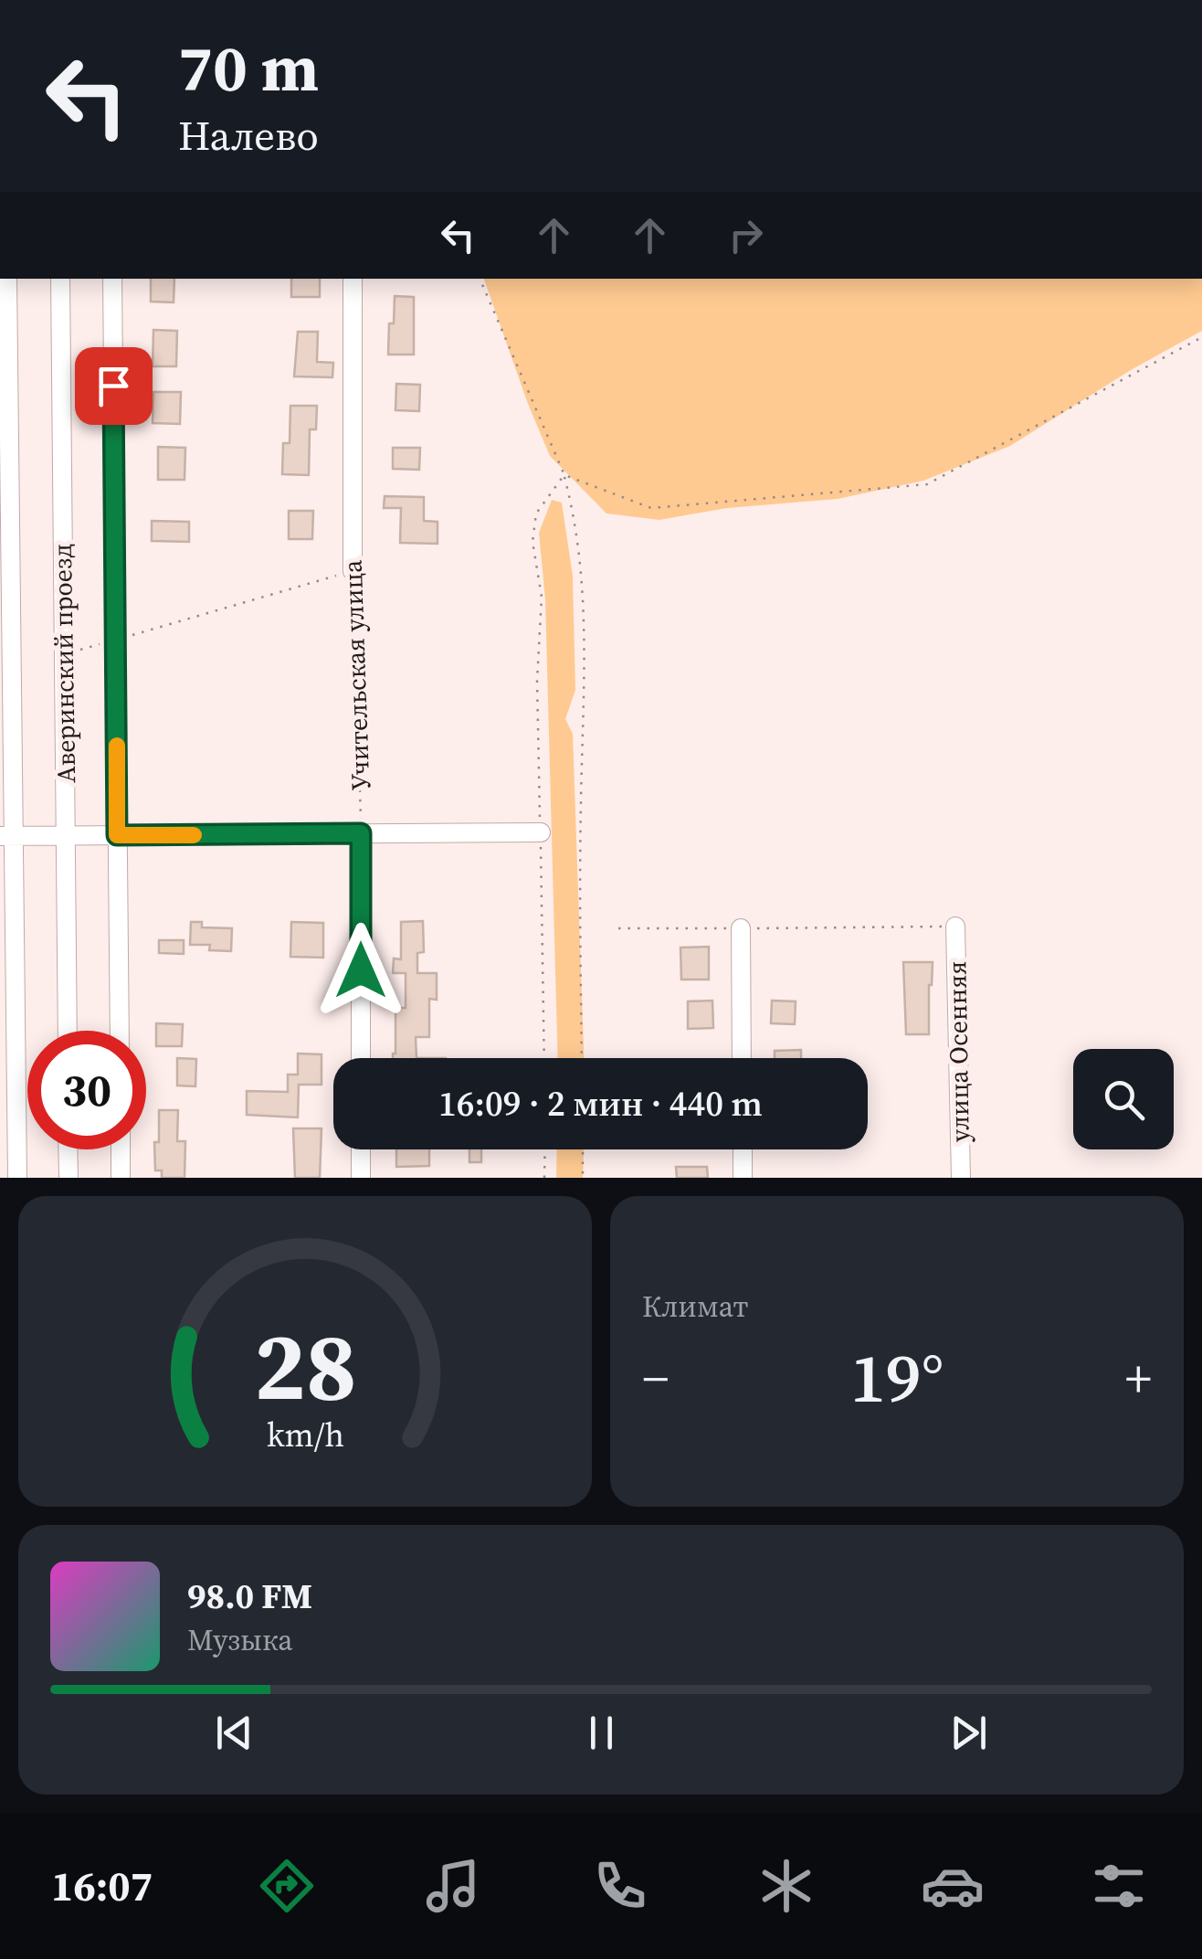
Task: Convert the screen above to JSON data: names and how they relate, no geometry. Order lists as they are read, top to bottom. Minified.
{"streets":{"street":["Аверинский проезд","Учительская улица","улица Осенняя"]},"page":{"turn":["70 m","Налево"],"limit":"30","trip":"16:09 · 2 мин · 440 m","tile":"Климат","heat":["−","19°","+"],"song":["98.0 FM","Музыка"],"tabs":"16:07","gauge":["28","km/h"]}}
